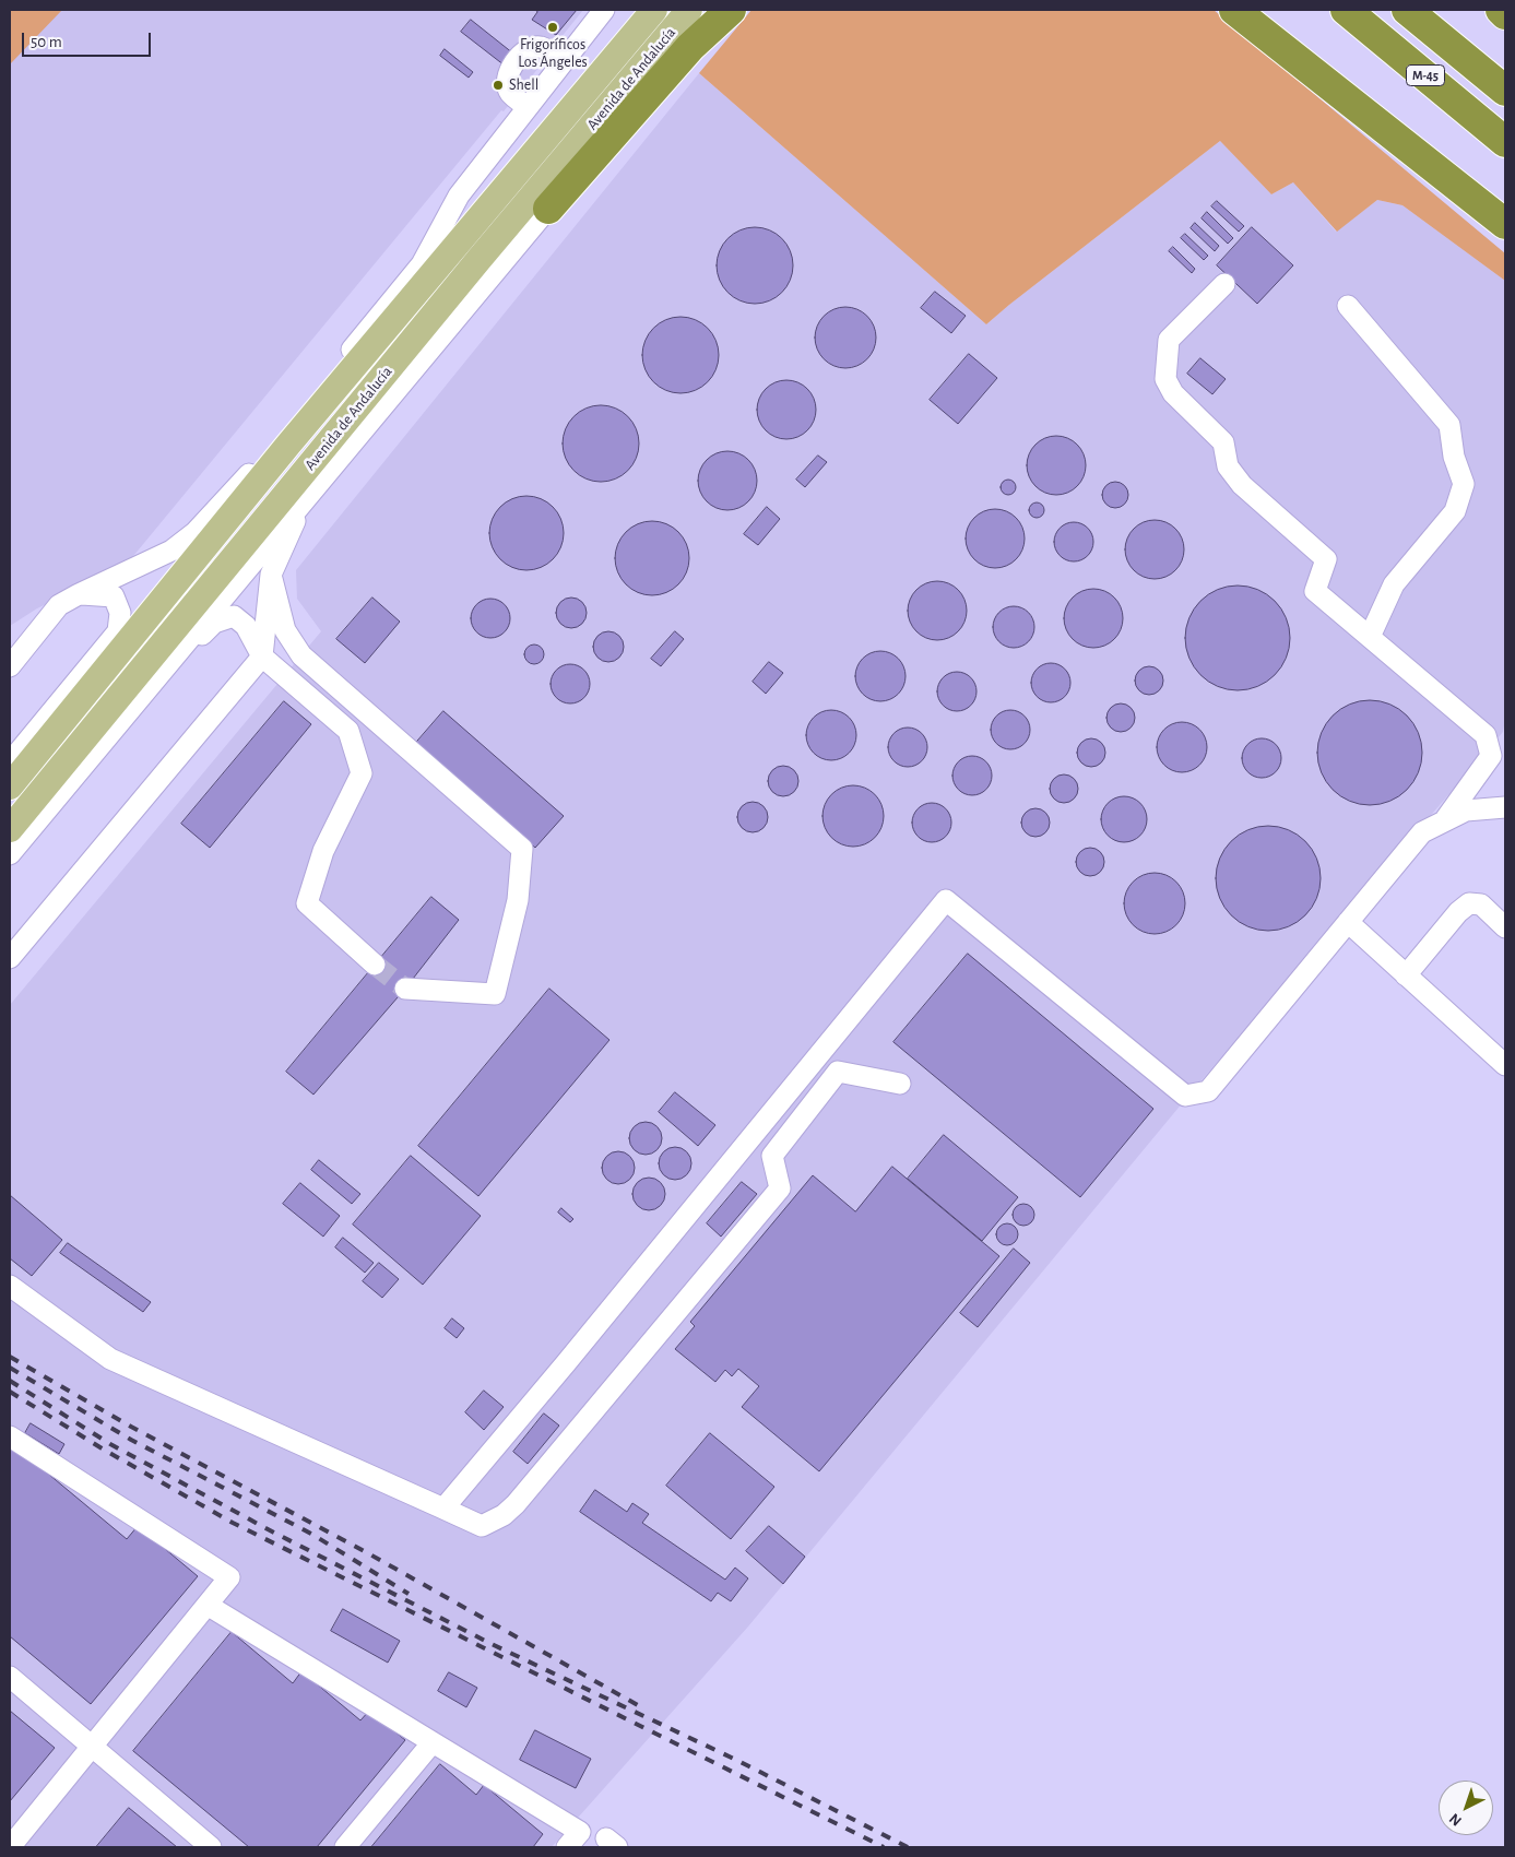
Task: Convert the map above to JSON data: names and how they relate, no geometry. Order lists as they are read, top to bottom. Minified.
{"streets":{"highway":["M-45"],"main road":["Avenida de Andalucía"]},"places":["Frigoríficos Los Ángeles","Shell"],"scale_bar":"50 m","north":"bottom left"}
